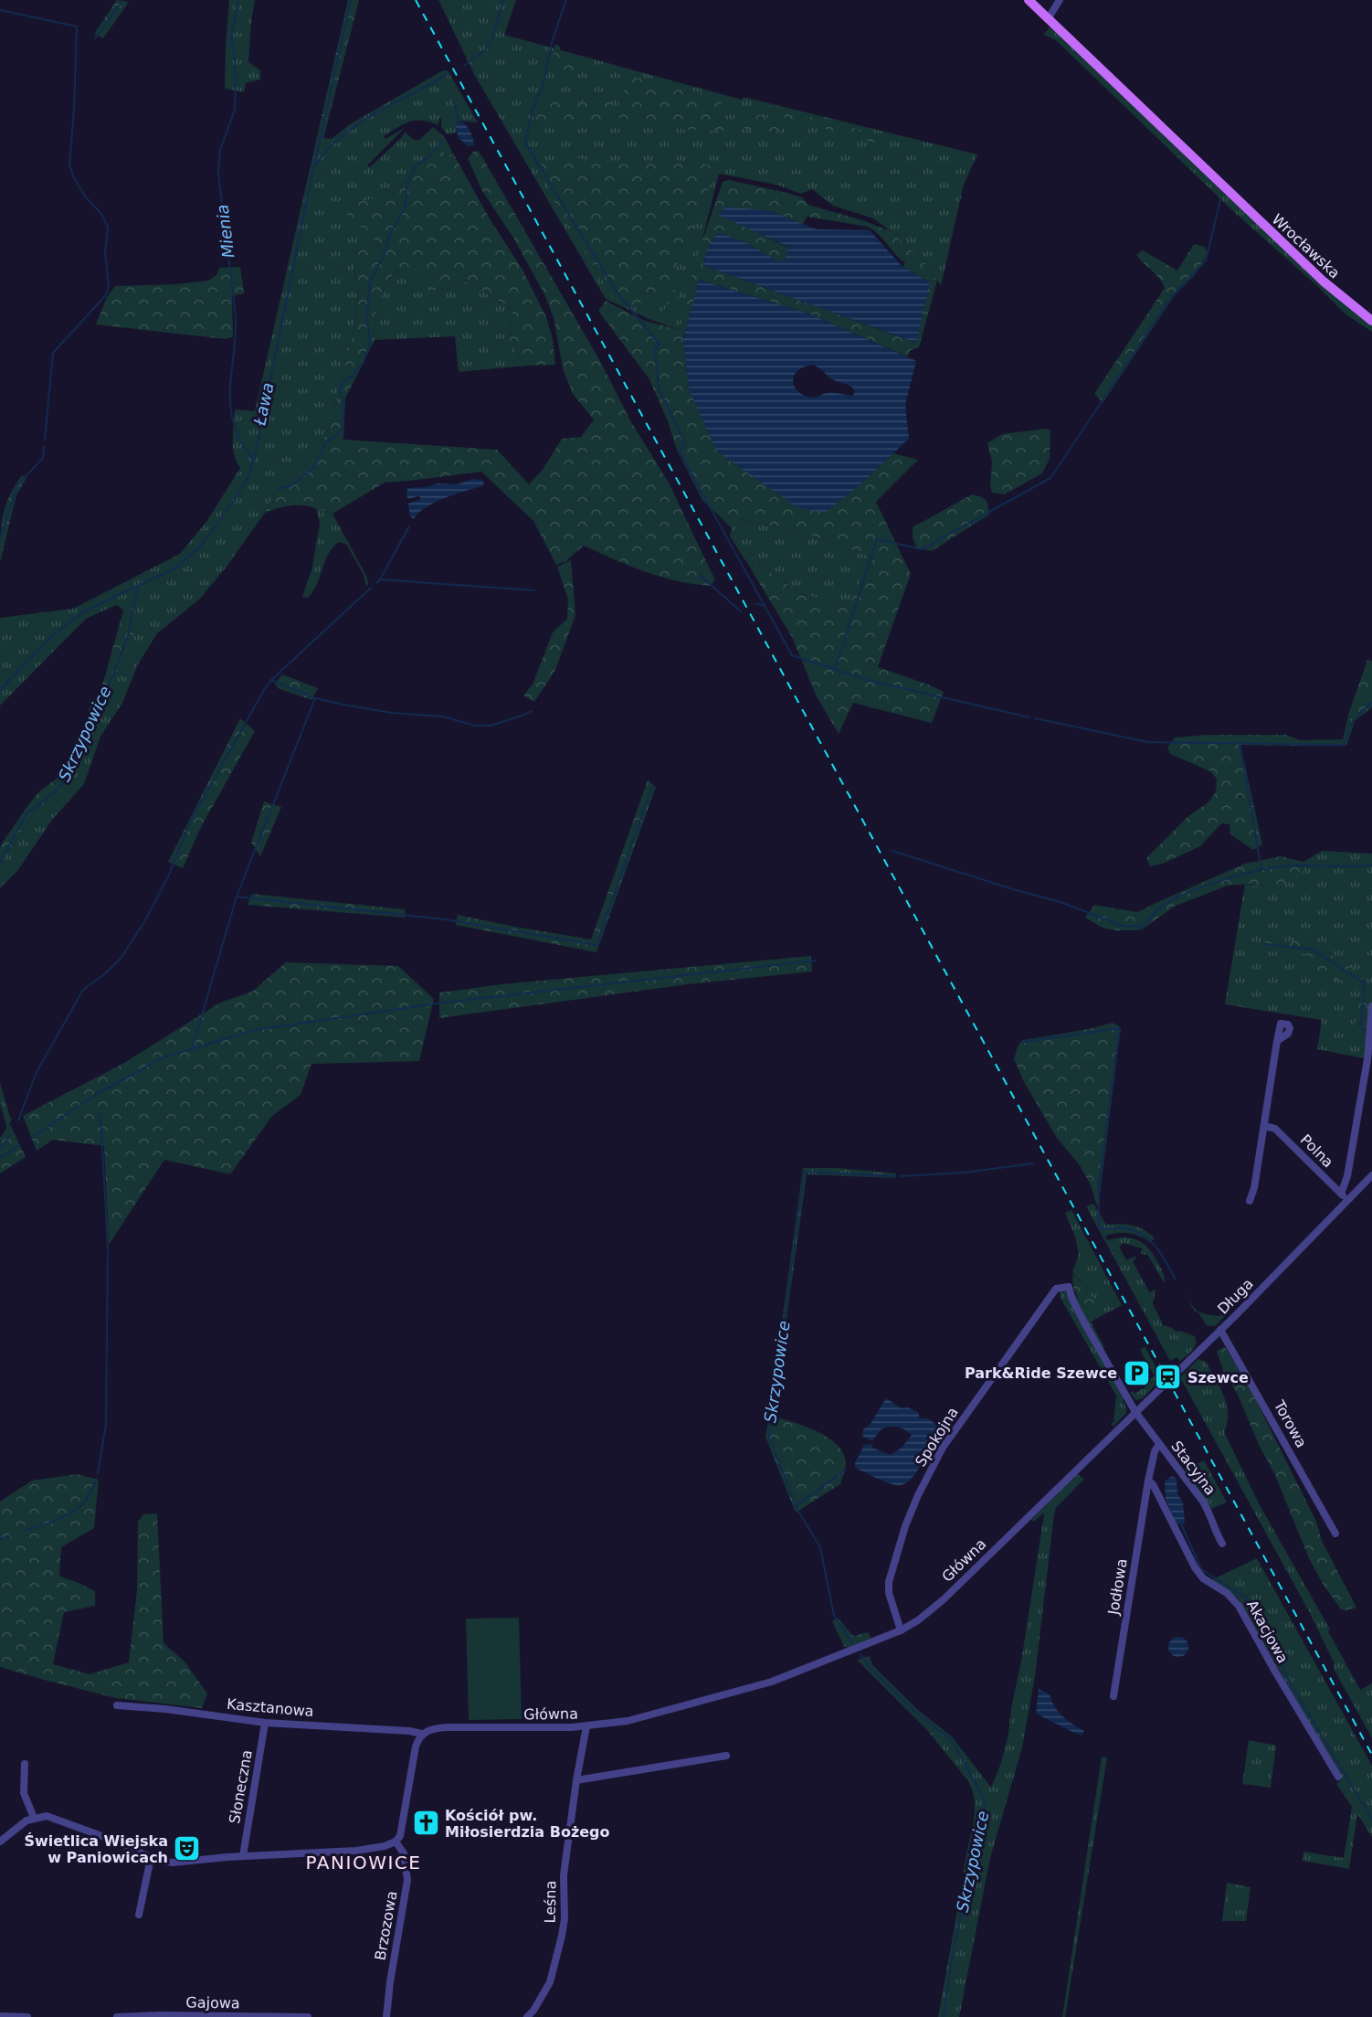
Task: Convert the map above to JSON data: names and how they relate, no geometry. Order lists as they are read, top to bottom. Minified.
{"streets":{"main road":["Wrocławska"],"street":["Polna","Długa","Torowa","Spokojna","Stacyjna","Główna","Jodłowa","Akacjowa","Kasztanowa","Słoneczna","Leśna","Brzozowa","Gajowa"]},"crossings":[["Polna","Długa"],["Długa","Torowa"],["Długa","Stacyjna"],["Długa","Główna"],["Spokojna","Stacyjna"],["Spokojna","Główna"],["Stacyjna","Jodłowa"],["Główna","Kasztanowa"],["Główna","Leśna"],["Jodłowa","Akacjowa"],["Kasztanowa","Słoneczna"]],"districts":["PANIOWICE"],"water":["Mienia","Ława","Skrzypowice"],"places":{"parking":["Park&Ride Szewce"],"station":["Szewce"],"church":["Kościół pw. Miłosierdzia Bożego"],"theatre":["Świetlica Wiejska w Paniowicach"]}}
